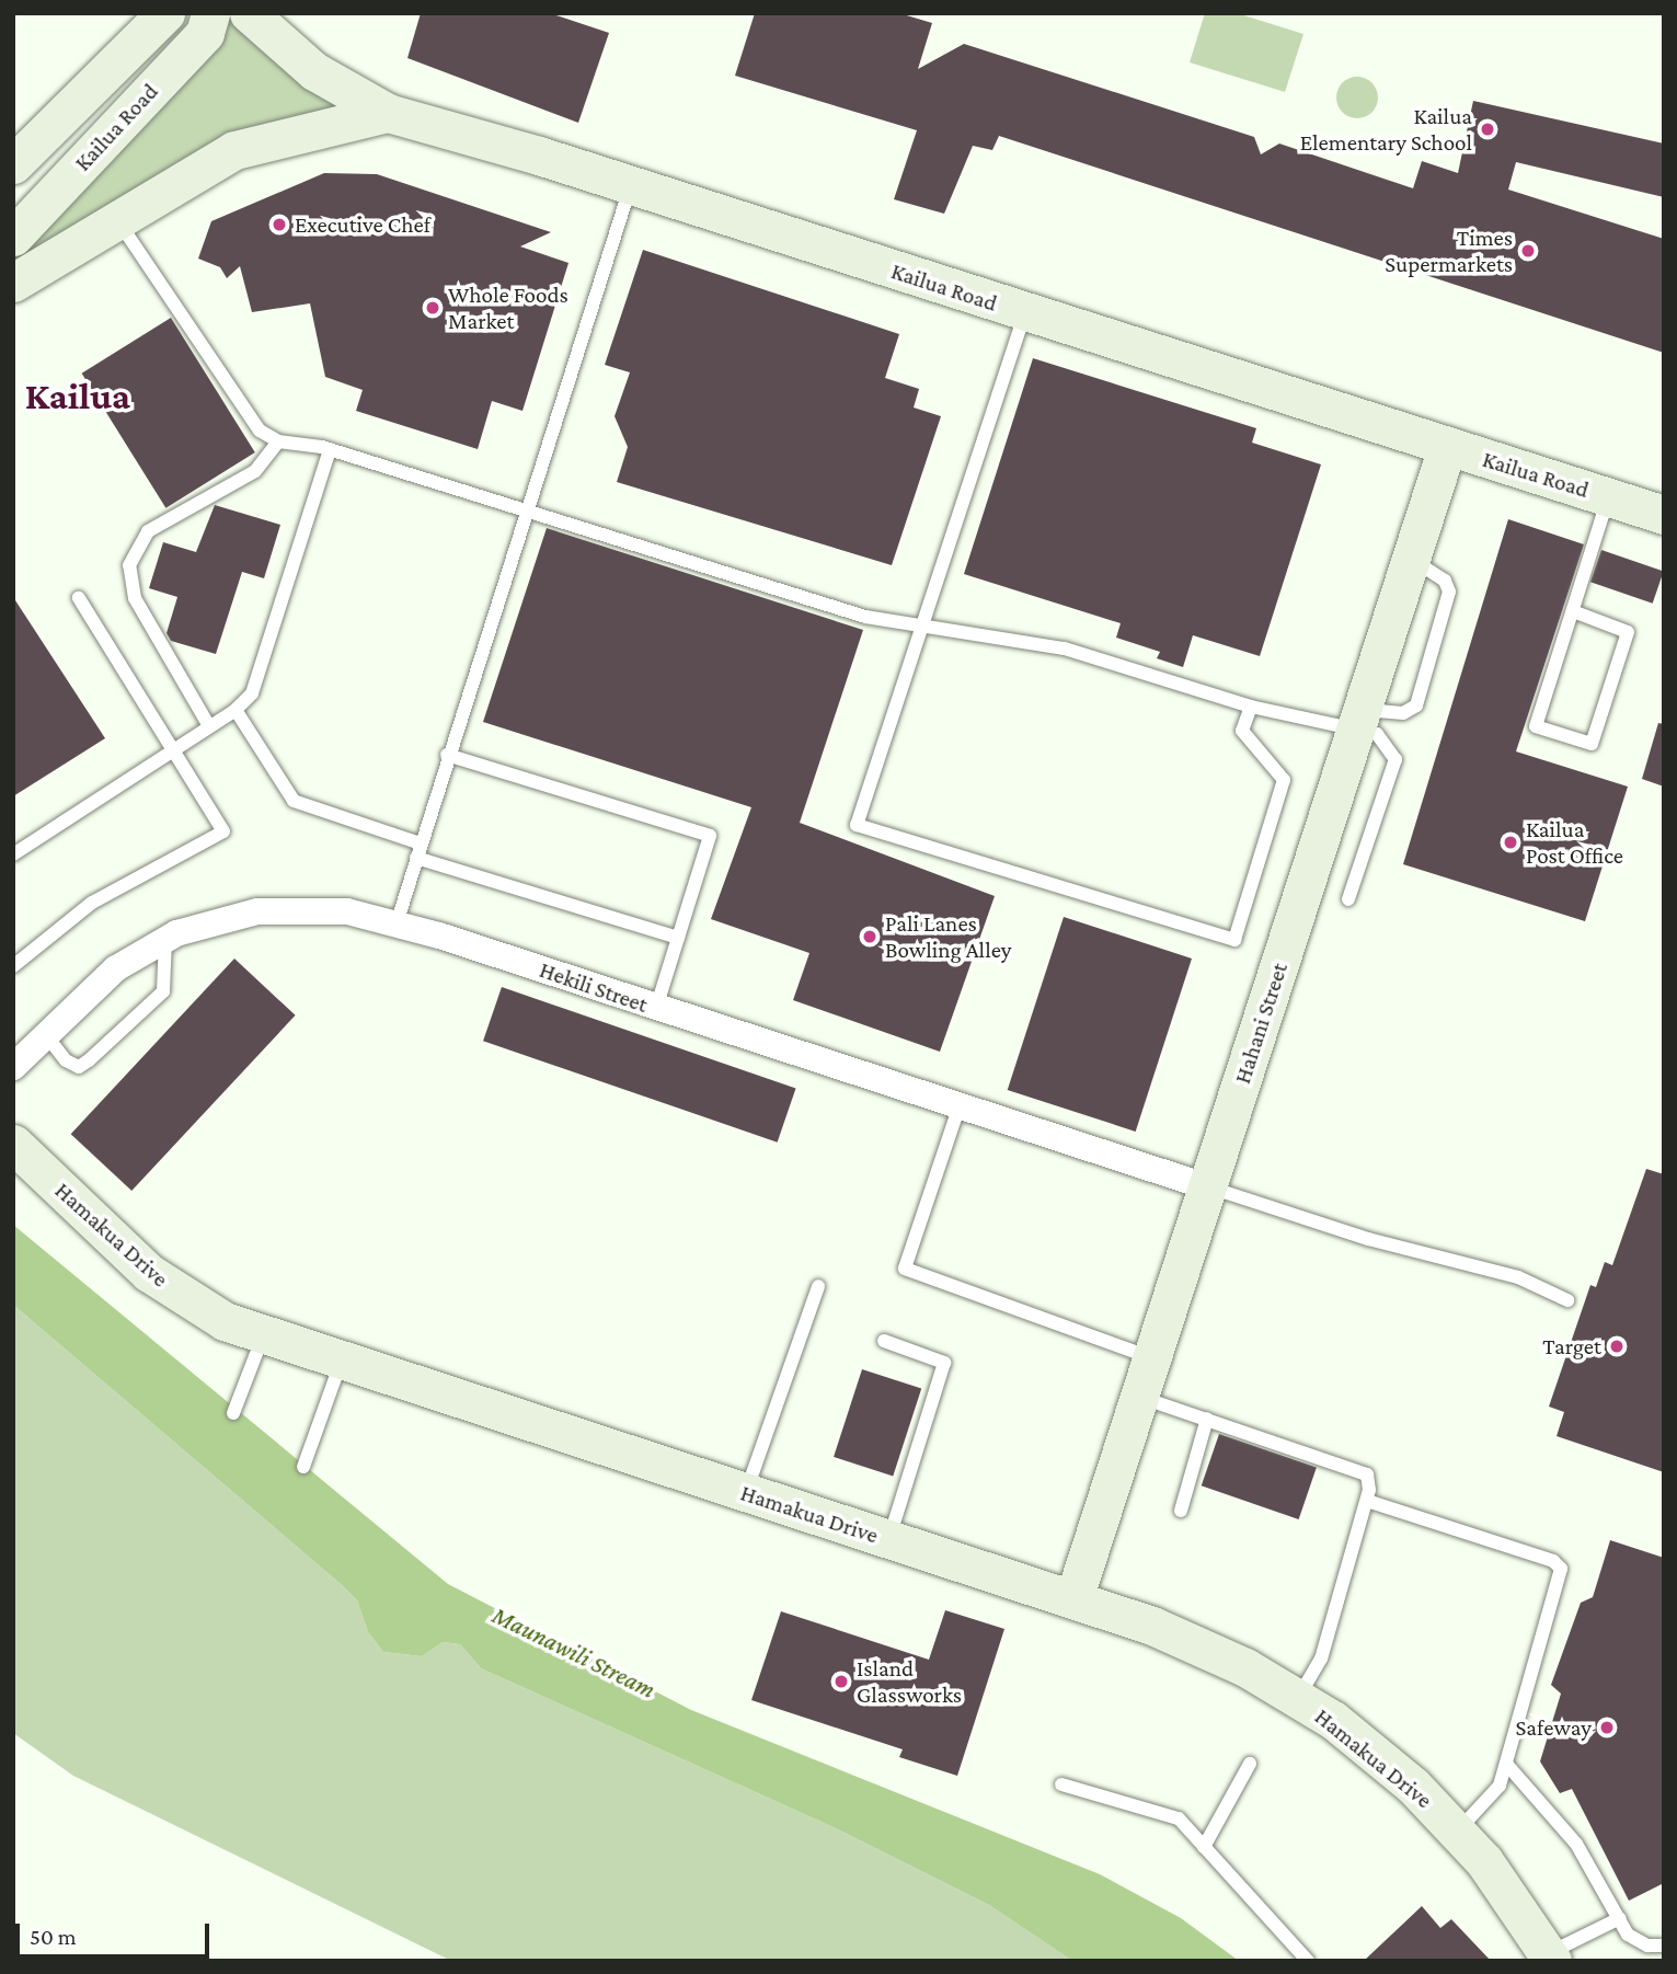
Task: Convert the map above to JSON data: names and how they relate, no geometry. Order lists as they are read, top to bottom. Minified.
{"streets":{"main road":["Kailua Road","Hahani Street","Hamakua Drive"],"street":["Hekili Street"]},"crossings":[["Kailua Road","Hahani Street"],["Hekili Street","Hahani Street"],["Hahani Street","Hamakua Drive"]],"districts":["Kailua"],"water":["Maunawili Stream"],"places":["Kailua Elementary School","Executive Chef","Times Supermarkets","Whole Foods Market","Kailua Post Office","Pali Lanes Bowling Alley","Target","Island Glassworks","Safeway"],"scale_bar":"50 m"}
